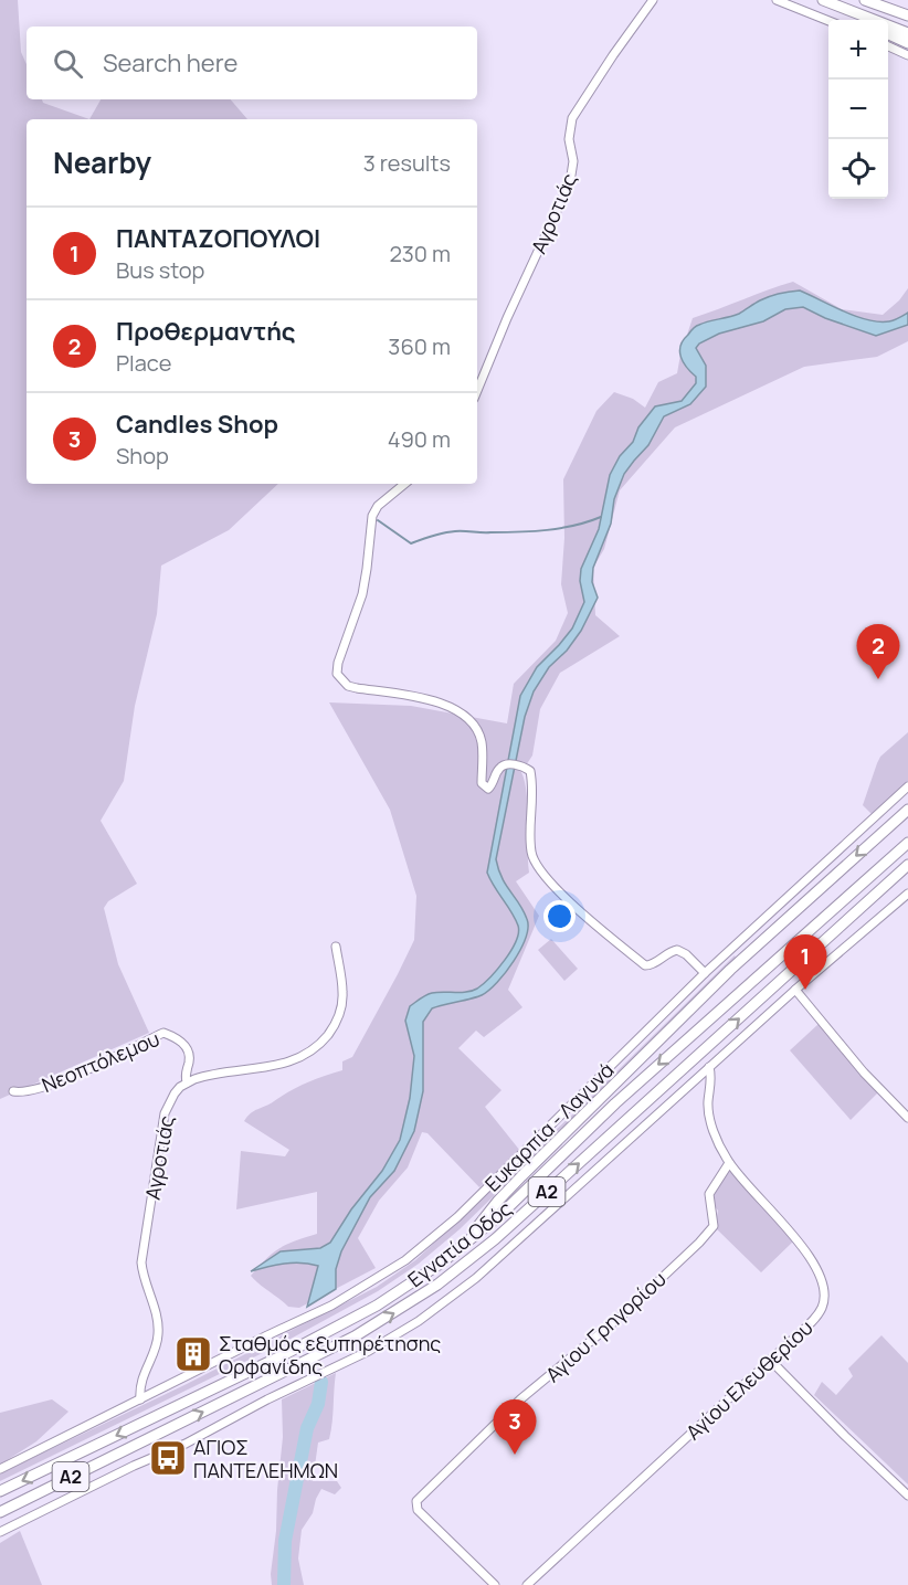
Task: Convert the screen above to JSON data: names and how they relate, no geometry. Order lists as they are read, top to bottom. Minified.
{"streets":{"highway":["Α2","Εγνατία Οδός"],"street":["Αγροτιάς","Νεοπτόλεμου","Ευκαρπία - Λαγυνά","Αγίου Γρηγορίου","Αγίου Ελευθερίου"]},"crossings":[["Αγροτιάς","Νεοπτόλεμου"],["Αγροτιάς","Ευκαρπία - Λαγυνά"],["Αγίου Γρηγορίου","Αγίου Ελευθερίου"]],"places":{"building":["Σταθμός εξυπηρέτησης Ορφανίδης"],"bus stop":["ΑΓΙΟΣ ΠΑΝΤΕΛΕΗΜΩΝ"]},"page":{"map_buttons":["+","−"],"search":"Search here","heading":["Nearby","3 results"],"list":[{"mark":"1","name":"ΠΑΝΤΑΖΟΠΟΥΛΟΙ","note":"Bus stop","value":"230 m"},{"mark":"2","name":"Προθερμαντής","note":"Place","value":"360 m"},{"mark":"3","name":"Candles Shop","note":"Shop","value":"490 m"}],"pins":["2","1","3"]}}
